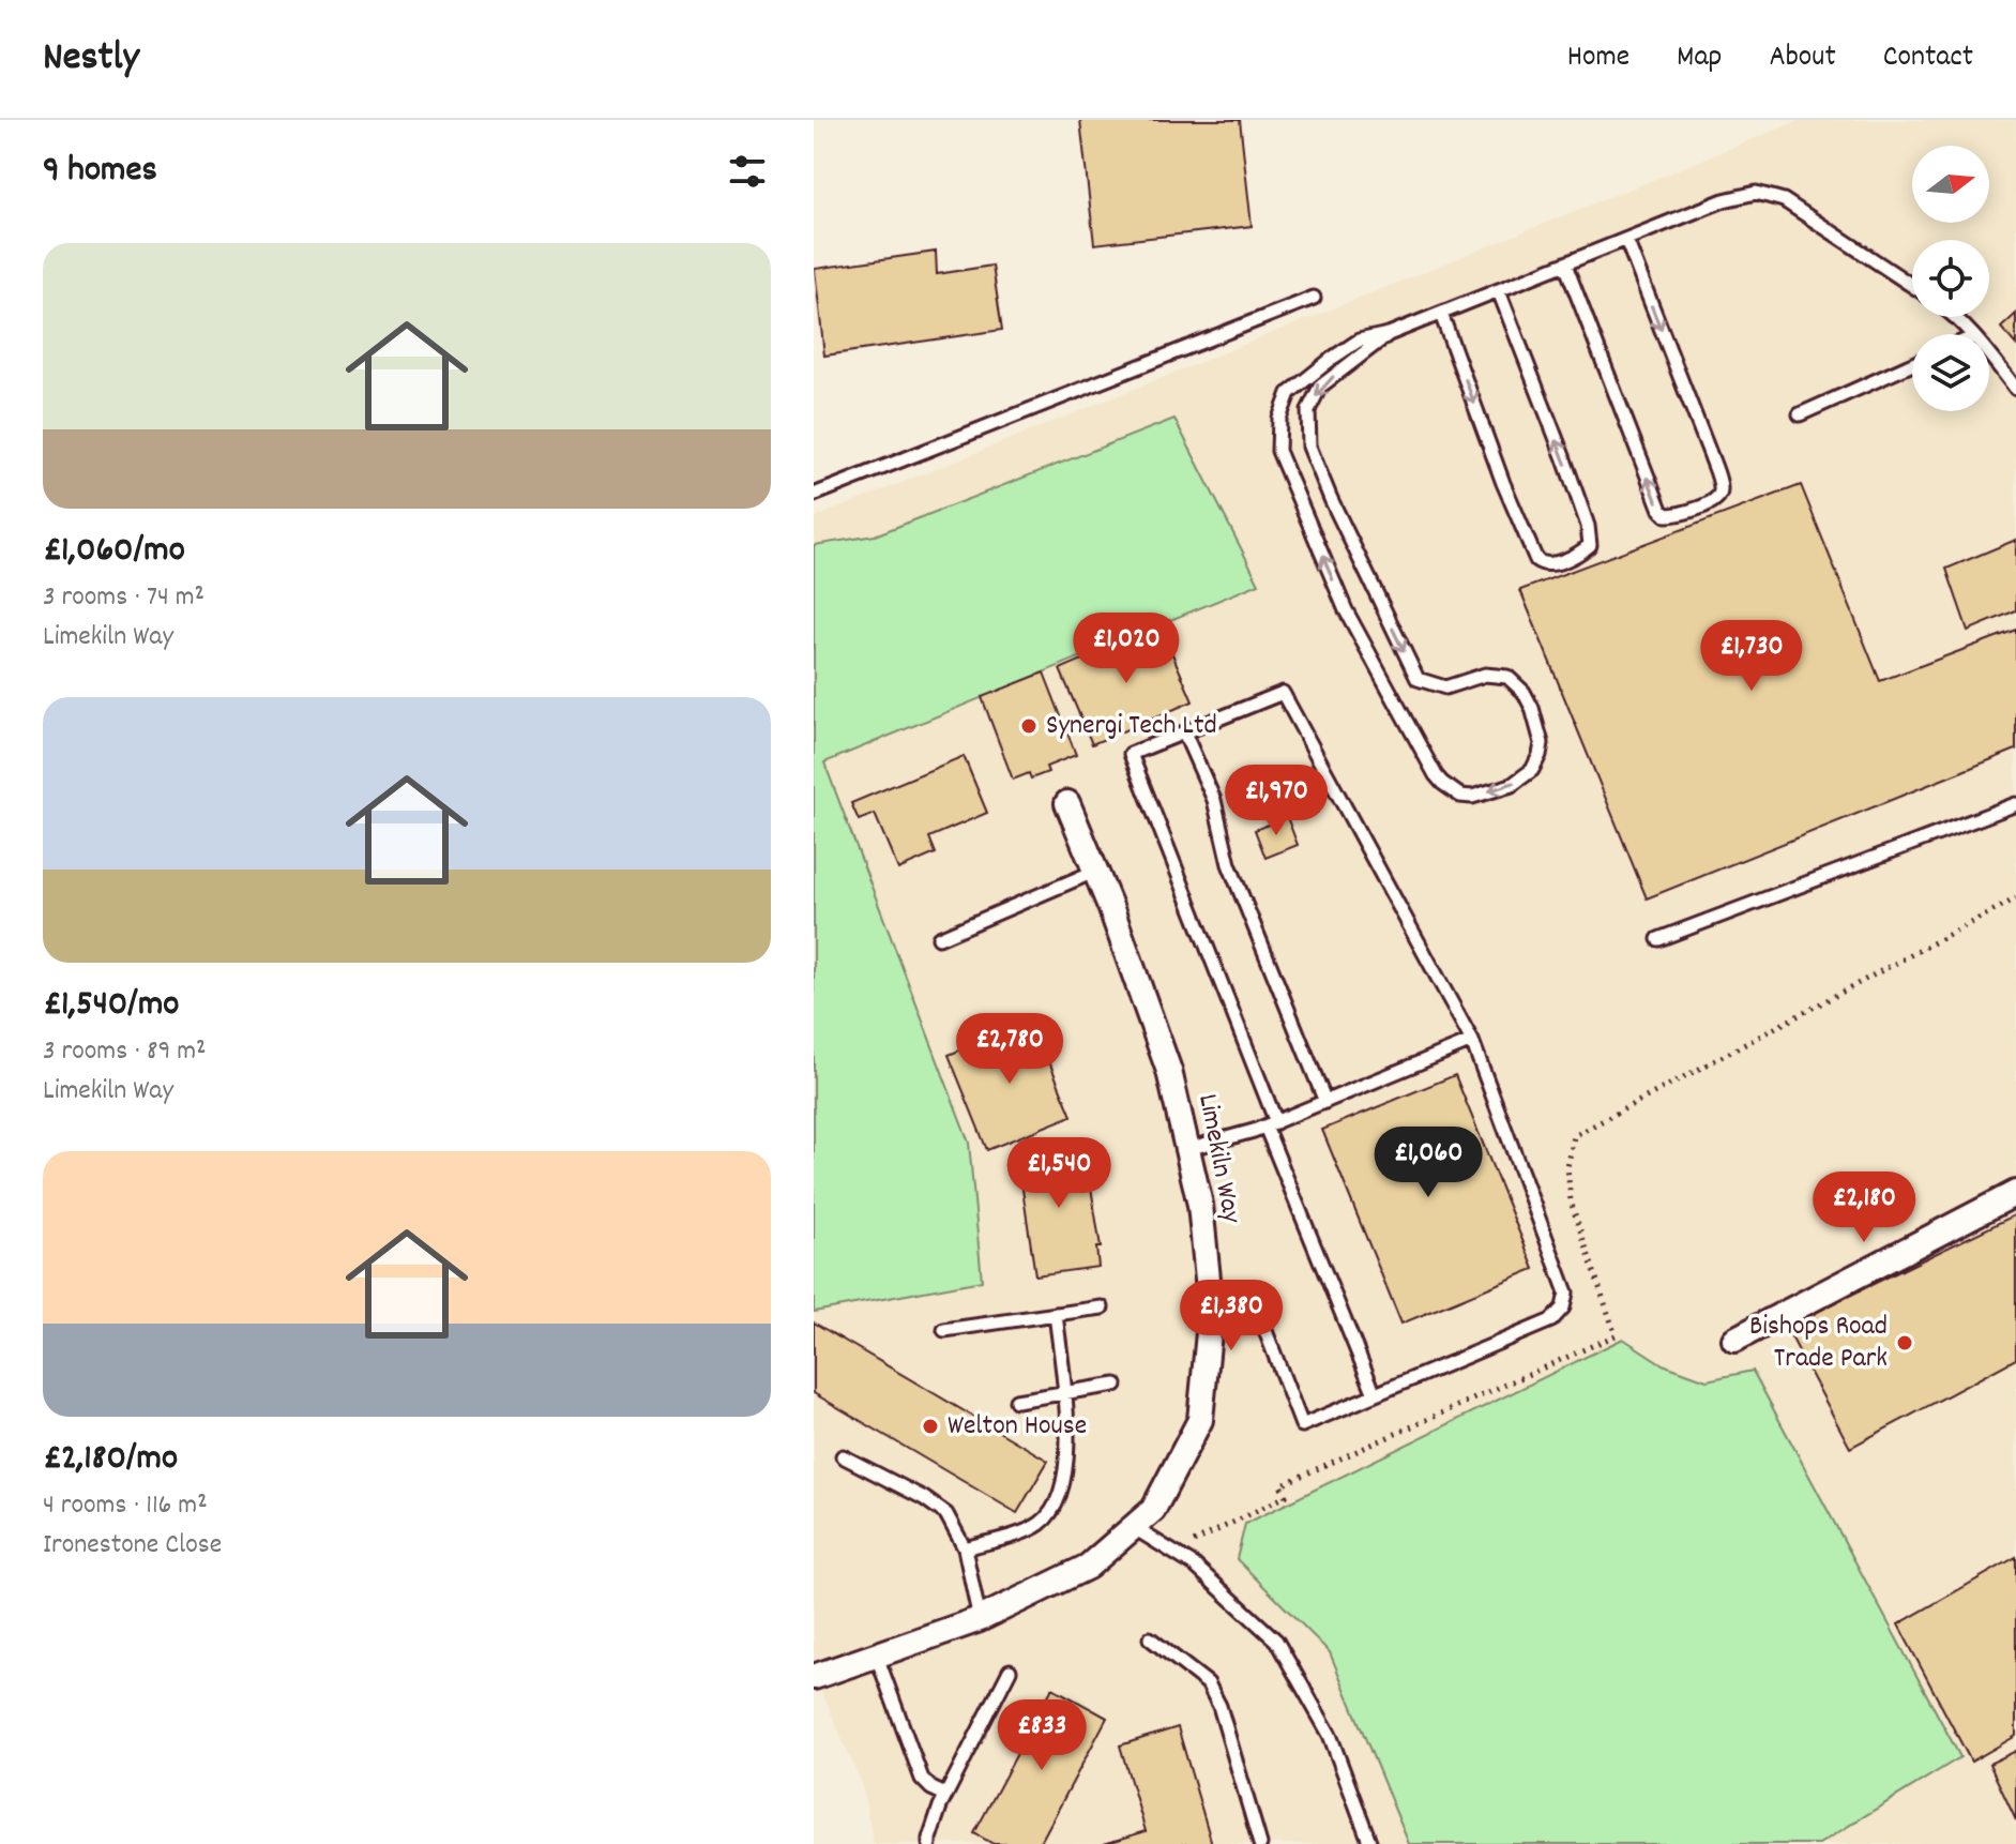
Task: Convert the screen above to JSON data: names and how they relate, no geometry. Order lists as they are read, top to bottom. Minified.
{"streets":{"street":["Limekiln Way"]},"places":["Synergi Tech Ltd","Bishops Road Trade Park","Welton House"],"north":"right","page":{"header":"Nestly","nav":["Home","Map","About","Contact"],"heading":"9 homes","list":[{"name":"£1,060/mo","note":"3 rooms · 74 m² · Limekiln Way"},{"name":"£1,540/mo","note":"3 rooms · 89 m² · Limekiln Way"},{"name":"£2,180/mo","note":"4 rooms · 116 m² · Ironestone Close"}],"price":["£1,020","£1,730","£1,970","£2,780","£1,060","£1,540","£2,180","£1,380","£833"]}}
